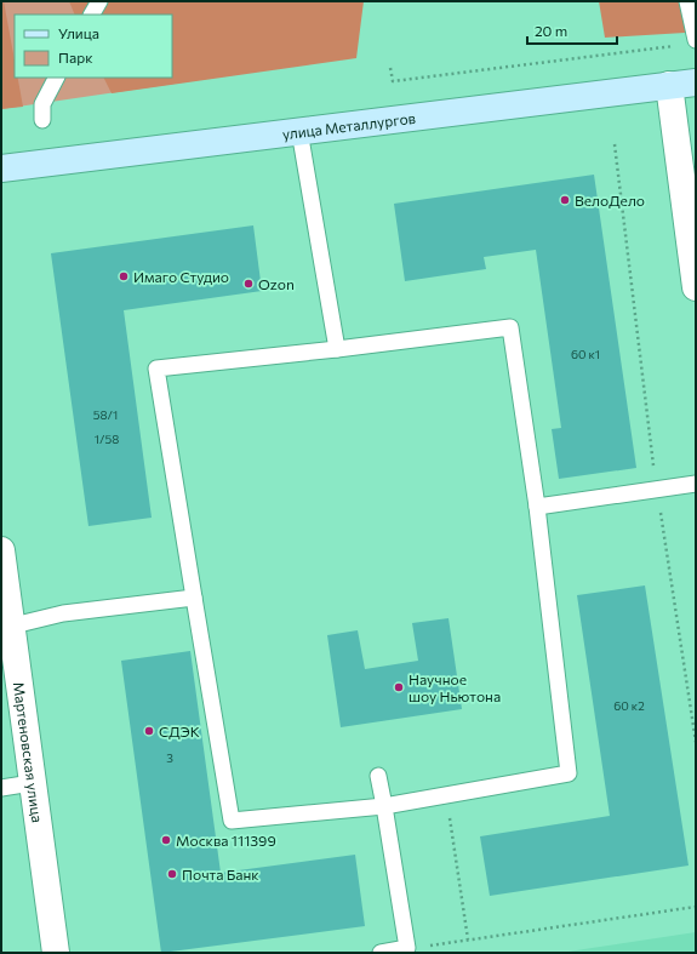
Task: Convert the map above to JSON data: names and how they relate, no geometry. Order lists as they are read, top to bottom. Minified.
{"streets":{"street":["улица Металлургов","Мартеновская улица"]},"places":["ВелоДело","Имаго Студио","Ozon","Научное шоу Ньютона","СДЭК","Москва 111399","Почта Банк"],"house_numbers":["60 к1","58/1","1/58","60 к2","3"],"legend":["Улица","Парк"],"scale_bar":"20 m"}
